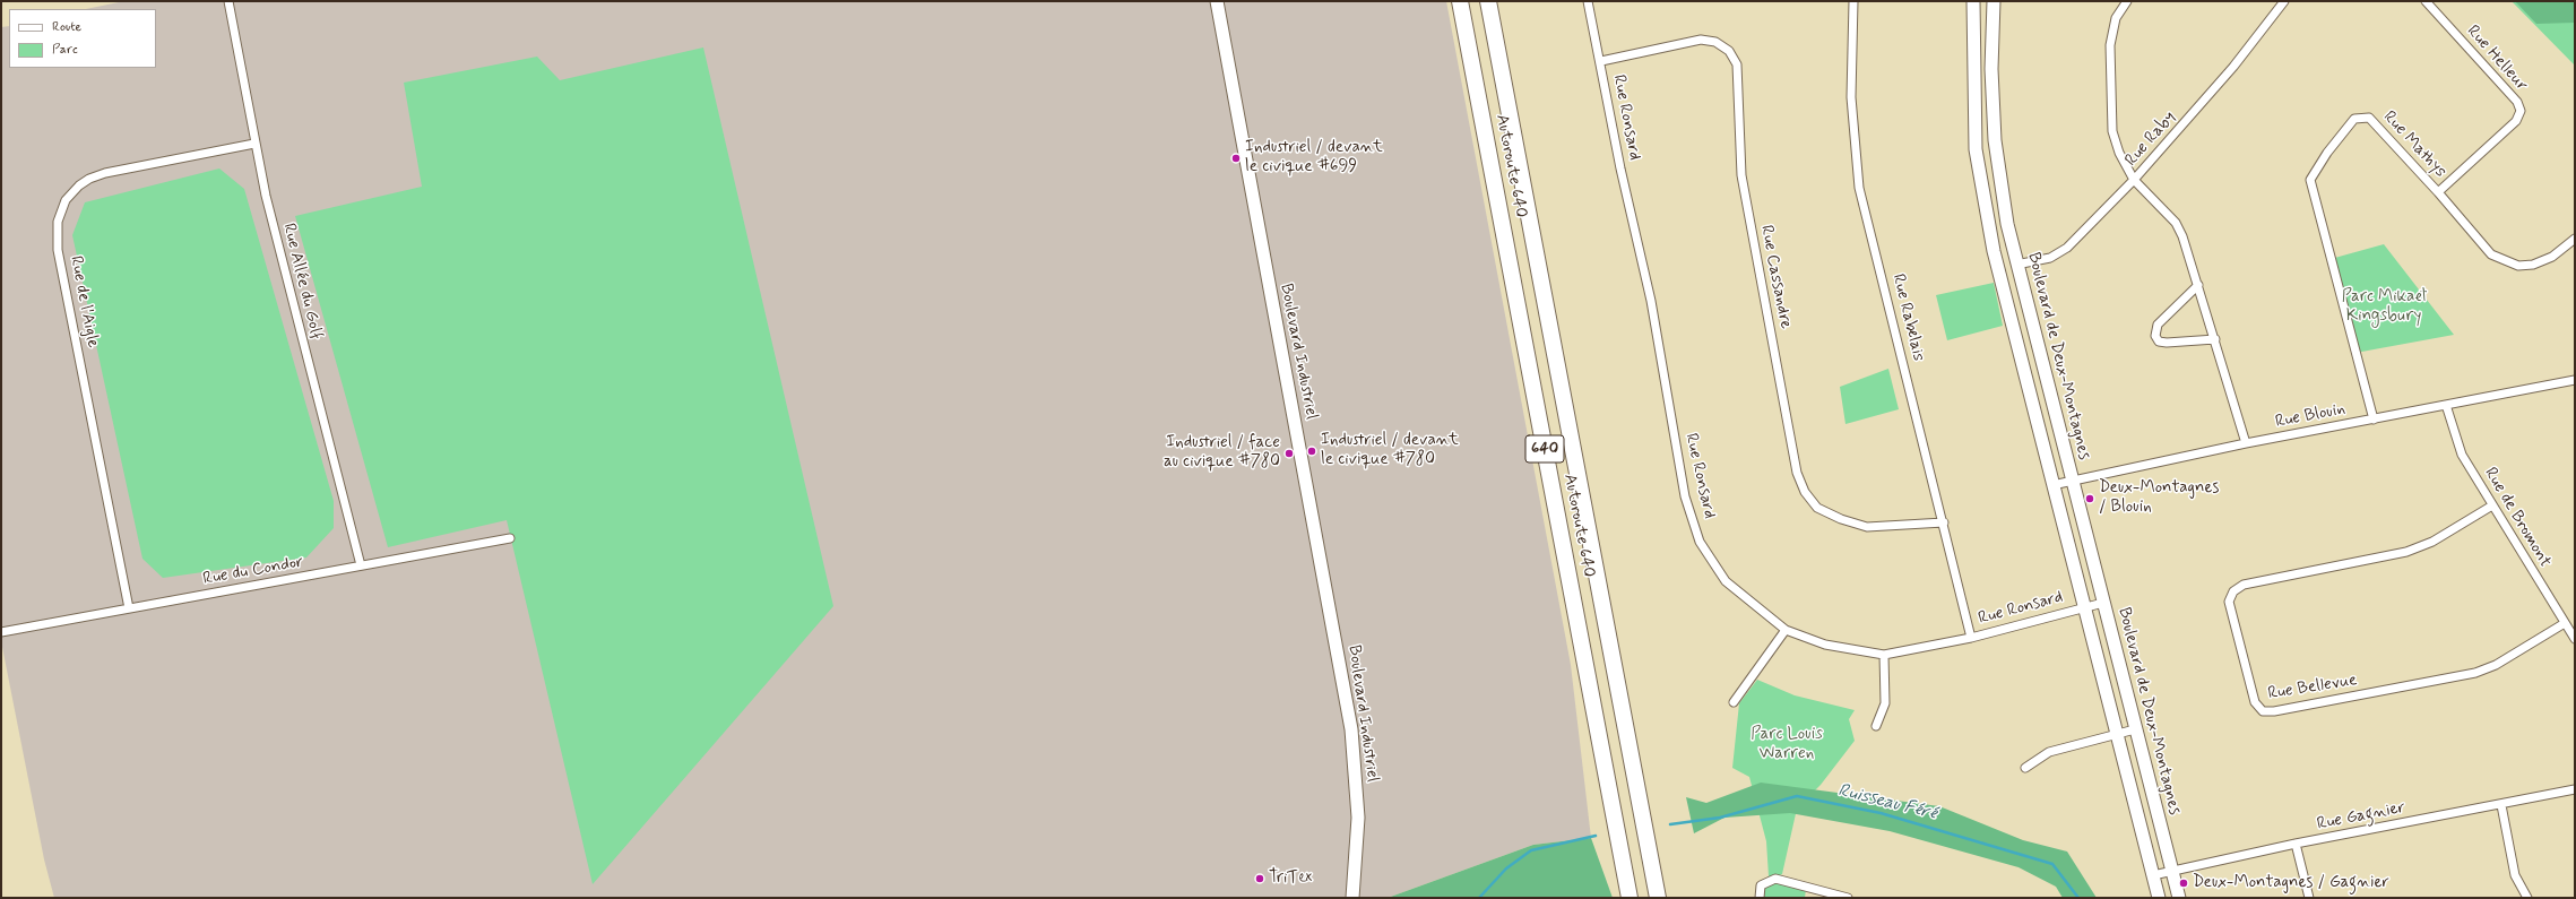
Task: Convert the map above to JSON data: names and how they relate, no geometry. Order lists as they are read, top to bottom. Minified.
{"streets":{"highway":["Autoroute 640","640"],"street":["Rue Helleur","Rue Ronsard","Rue Raby","Rue Mathys","Rue Cassandre","Rue Allée du Golf","Rue de l'Aigle","Rue Rabelais","Boulevard Industriel","Boulevard de Deux-Montagnes","Rue Blouin","Rue de Bromont","Rue du Condor","Rue Bellevue","Rue Gagnier"]},"crossings":[["Rue Helleur","Rue Mathys"],["Rue Ronsard","Rue Cassandre"],["Rue Ronsard","Rue Rabelais"],["Rue Ronsard","Boulevard de Deux-Montagnes"],["Rue Raby","Boulevard de Deux-Montagnes"],["Rue Mathys","Rue Blouin"],["Rue Cassandre","Rue Rabelais"],["Rue Allée du Golf","Rue de l'Aigle"],["Rue Allée du Golf","Rue du Condor"],["Rue de l'Aigle","Rue du Condor"],["Boulevard de Deux-Montagnes","Rue Blouin"],["Boulevard de Deux-Montagnes","Rue Gagnier"],["Rue Blouin","Rue de Bromont"],["Rue de Bromont","Rue Bellevue"]],"water":["Ruisseau Féré"],"parks":["Parc Mikaël Kingsbury","Parc Louis Warren"],"places":["Industriel / devant le civique #699","Industriel / devant le civique #780","Industriel / face au civique #780","Deux-Montagnes / Blouin","TriTex","Deux-Montagnes / Gagnier"],"legend":["Route","Parc"]}
